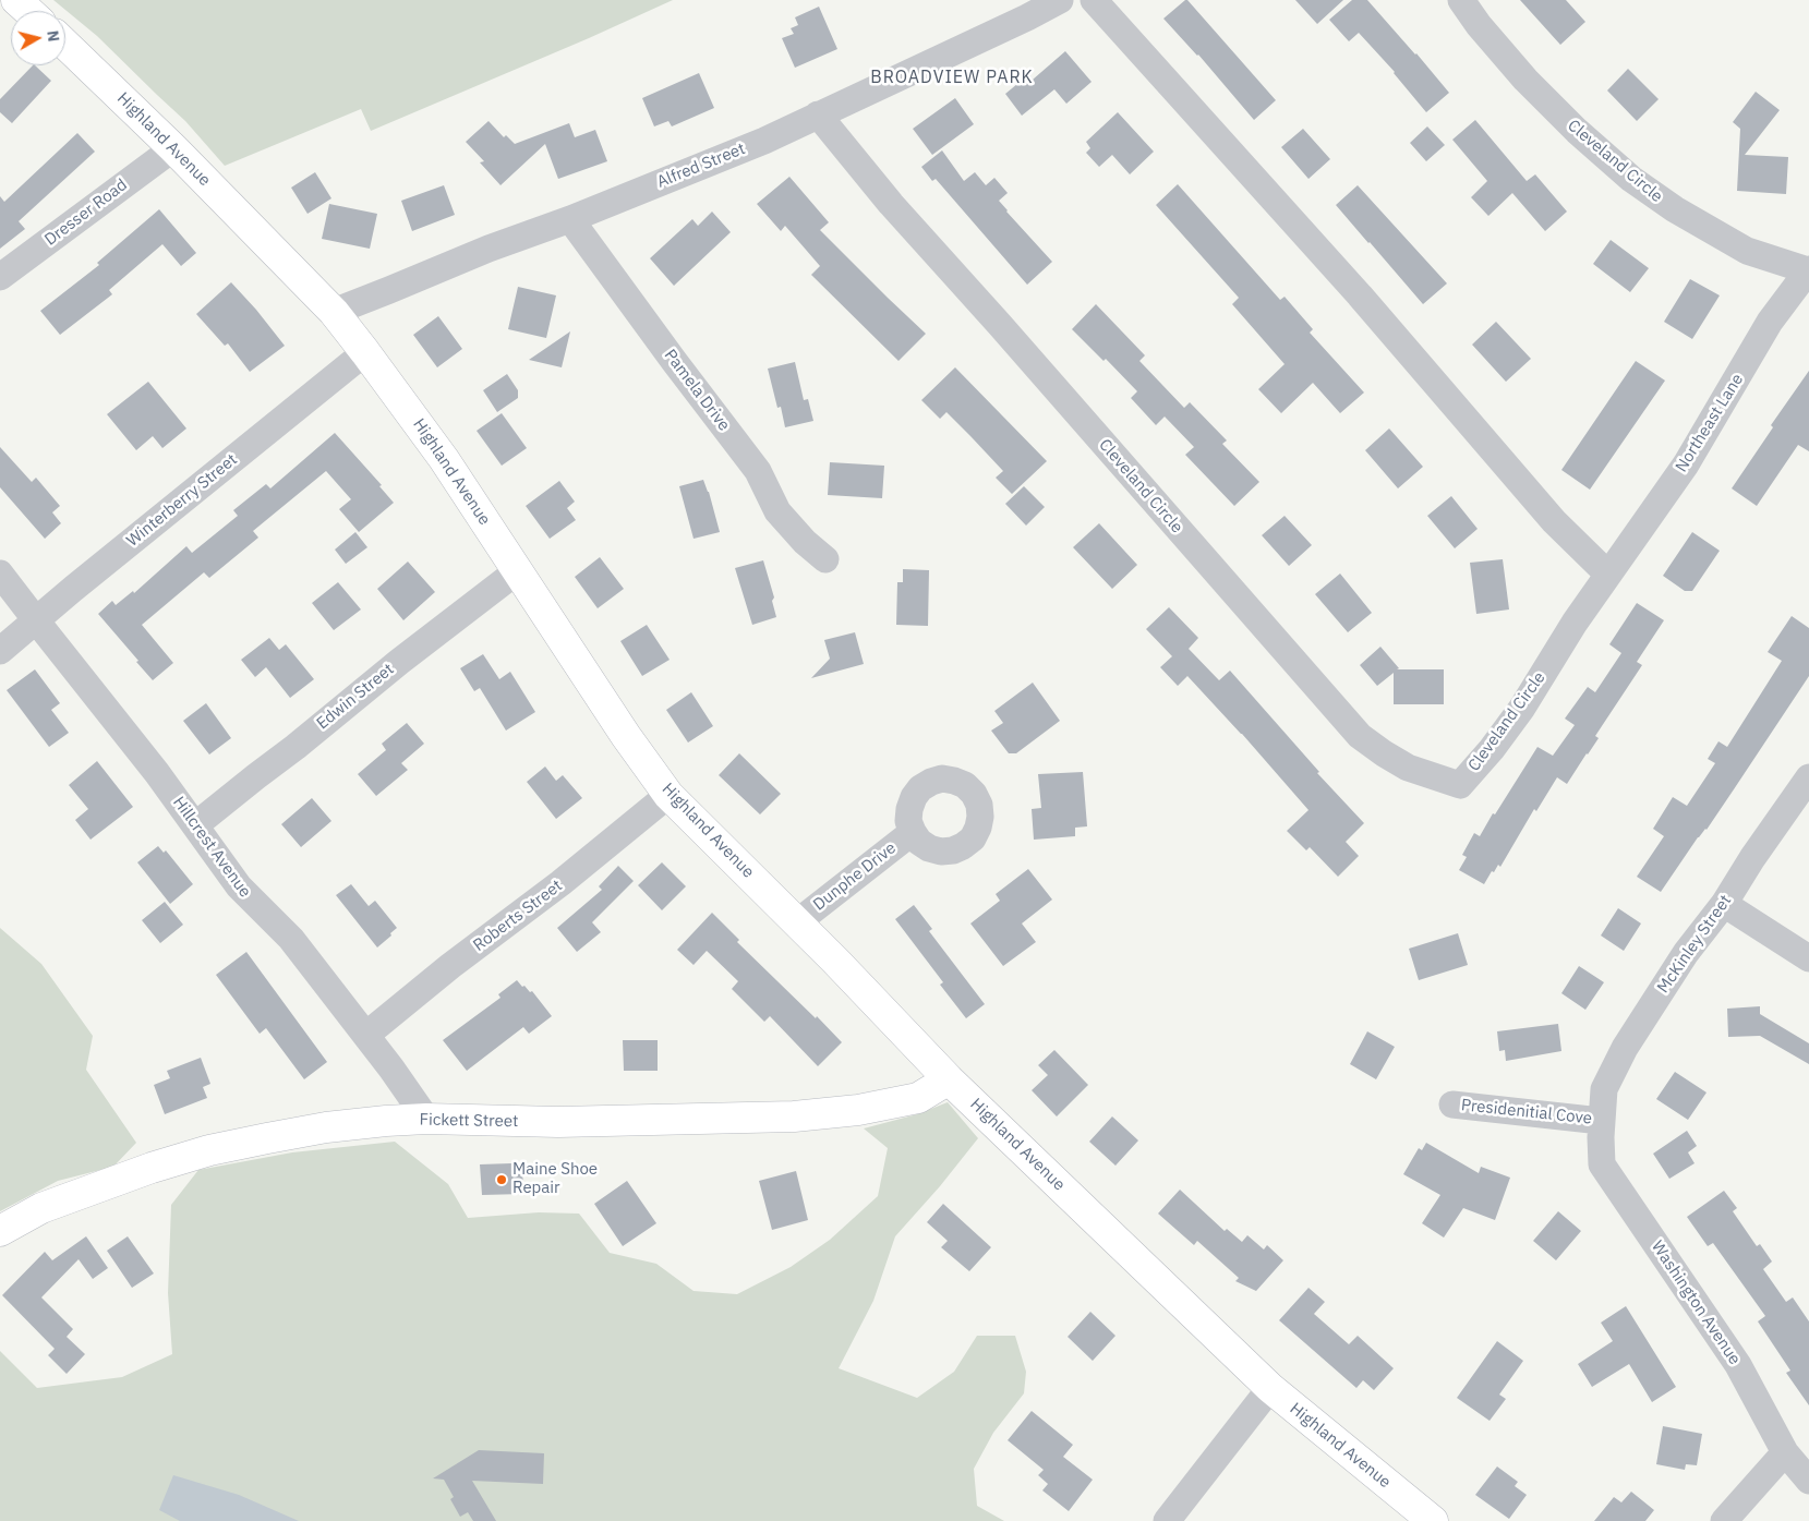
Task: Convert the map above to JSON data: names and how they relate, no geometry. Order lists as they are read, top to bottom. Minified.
{"streets":{"street":["Highland Avenue","Cleveland Circle","Alfred Street","Dresser Road","Pamela Drive","Northeast Lane","Winterberry Street","Edwin Street","Hillcrest Avenue","Dunphe Drive","Roberts Street","McKinley Street","Presidenitial Cove","Fickett Street","Washington Avenue"]},"crossings":[["Highland Avenue","Alfred Street"],["Highland Avenue","Dresser Road"],["Highland Avenue","Winterberry Street"],["Highland Avenue","Edwin Street"],["Highland Avenue","Dunphe Drive"],["Highland Avenue","Roberts Street"],["Highland Avenue","Fickett Street"],["Cleveland Circle","Alfred Street"],["Cleveland Circle","Northeast Lane"],["Alfred Street","Pamela Drive"],["Winterberry Street","Hillcrest Avenue"],["Edwin Street","Hillcrest Avenue"],["Hillcrest Avenue","Roberts Street"],["Hillcrest Avenue","Fickett Street"],["McKinley Street","Presidenitial Cove"],["McKinley Street","Washington Avenue"],["Presidenitial Cove","Washington Avenue"]],"districts":["BROADVIEW PARK"],"places":["Maine Shoe Repair"],"north":"right"}
